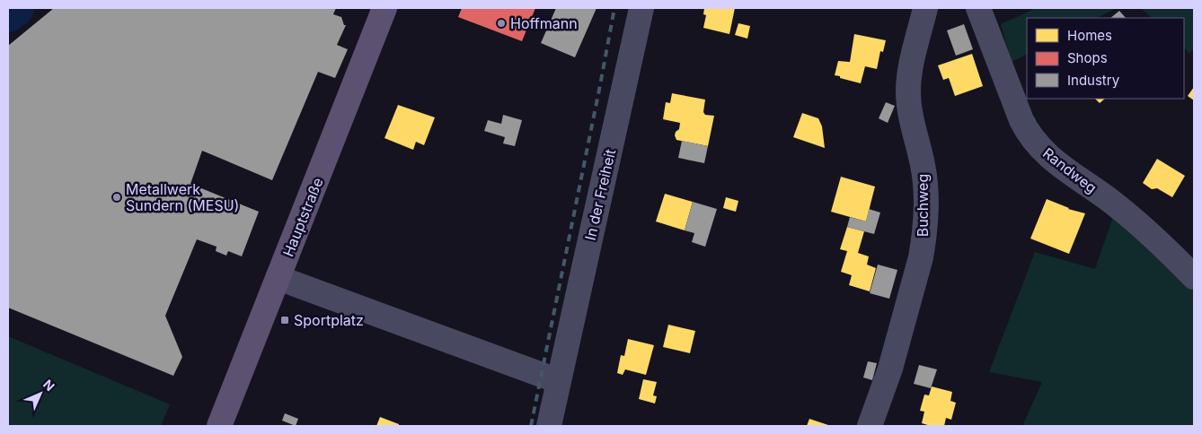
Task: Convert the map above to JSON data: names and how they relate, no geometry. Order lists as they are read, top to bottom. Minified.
{"streets":{"main road":["Hauptstraße"],"street":["Randweg","In der Freiheit","Buchweg"]},"places":{"other":["Hoffmann","Metallwerk Sundern (MESU)"],"transit":["Sportplatz"]},"legend":["Homes","Shops","Industry"],"north":"top right"}
